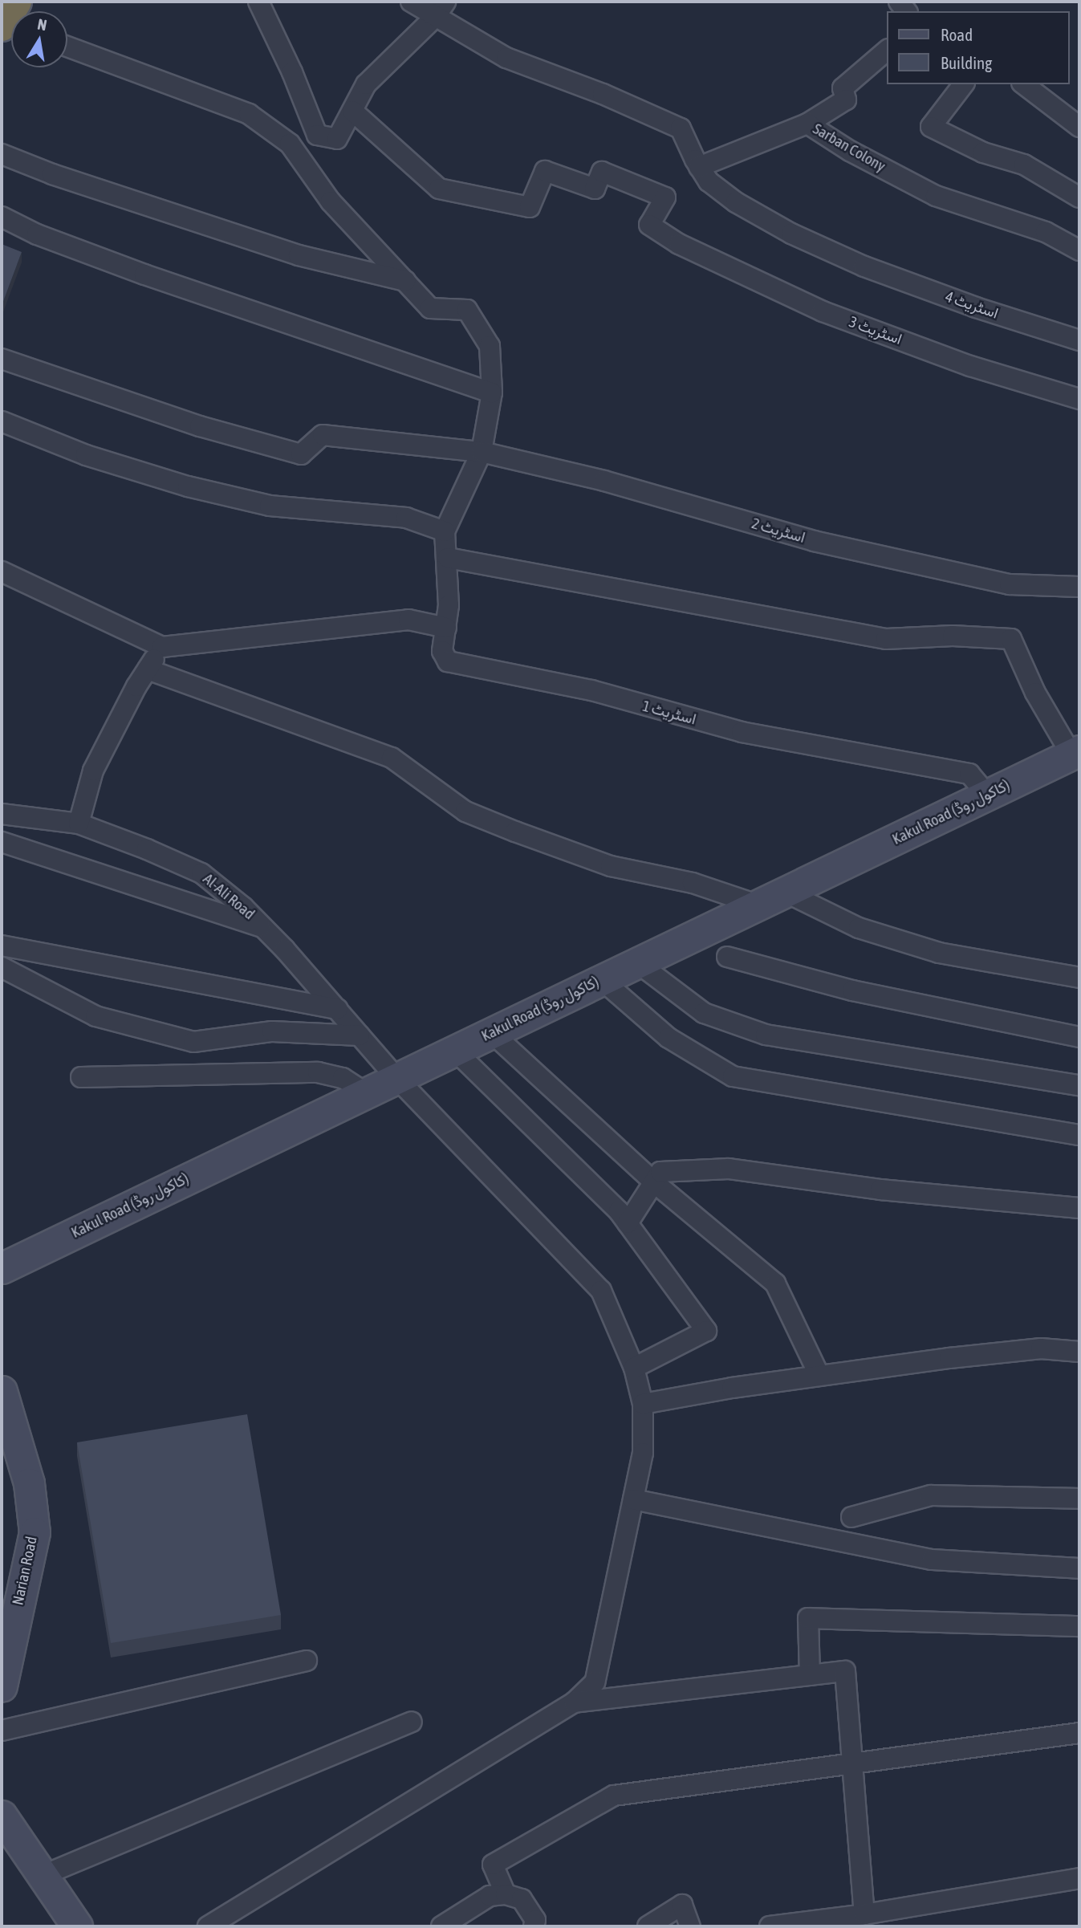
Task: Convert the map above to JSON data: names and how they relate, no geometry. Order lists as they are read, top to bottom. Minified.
{"streets":{"main road":["Kakul Road (کاکول روڈ)","Narian Road"],"street":["Sarban Colony","اسٹریٹ 4","اسٹریٹ 3","اسٹریٹ 2","اسٹریٹ 1","Al-Ali Road"]},"crossings":[["اسٹریٹ 1","Kakul Road (کاکول روڈ)"],["Kakul Road (کاکول روڈ)","Al-Ali Road"]],"legend":["Road","Building"],"north":"top"}
